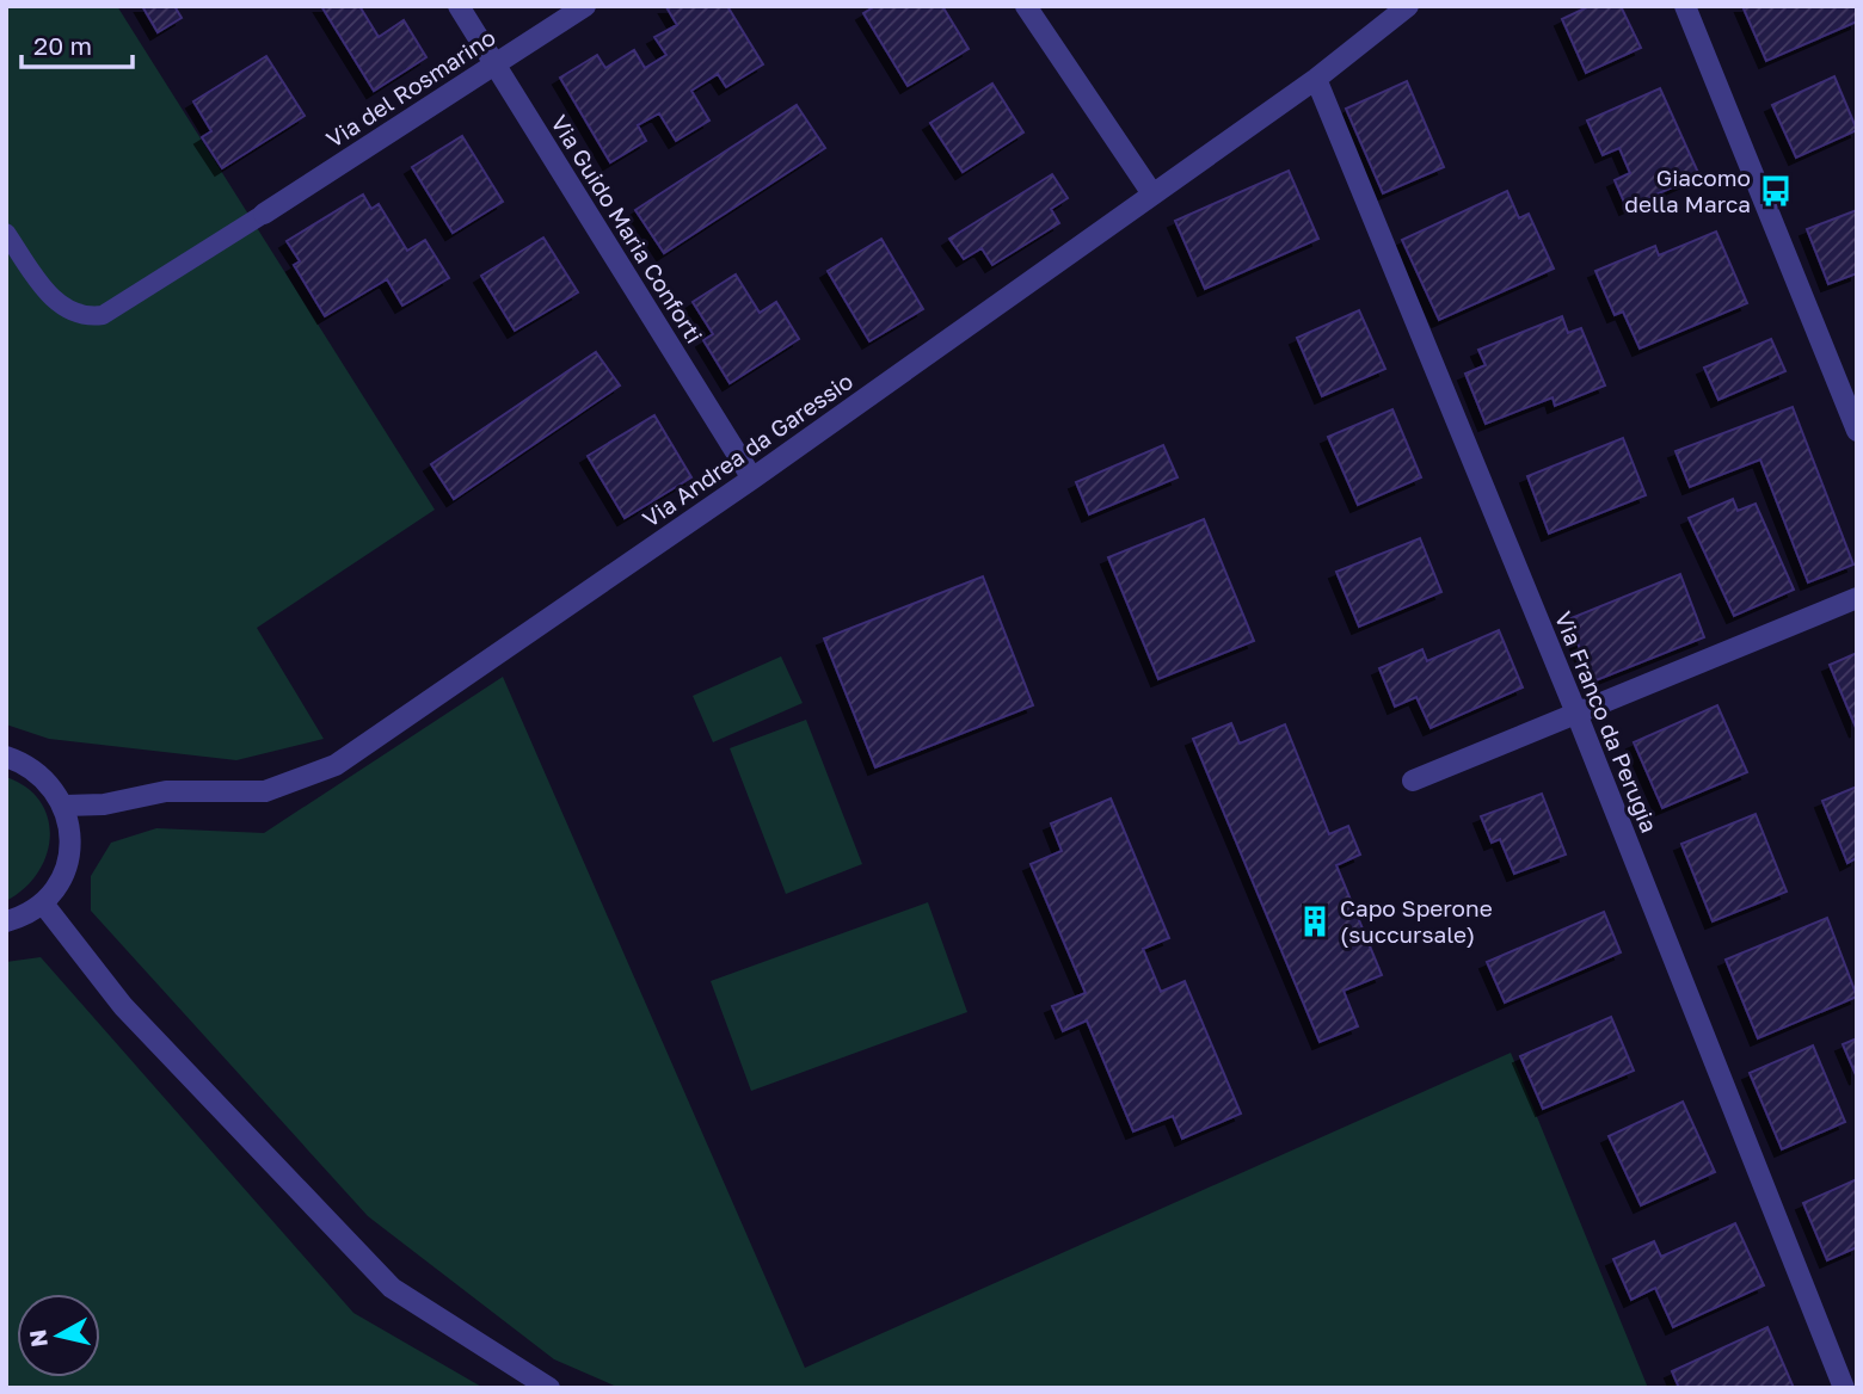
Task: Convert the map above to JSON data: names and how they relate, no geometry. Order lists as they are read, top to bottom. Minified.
{"streets":{"street":["Via del Rosmarino","Via Guido Maria Conforti","Via Andrea da Garessio","Via Franco da Perugia"]},"crossings":[["Via del Rosmarino","Via Guido Maria Conforti"],["Via Guido Maria Conforti","Via Andrea da Garessio"],["Via Andrea da Garessio","Via Franco da Perugia"]],"places":{"bus stop":["Giacomo della Marca"],"building":["Capo Sperone (succursale)"]},"scale_bar":"20 m","north":"left"}
